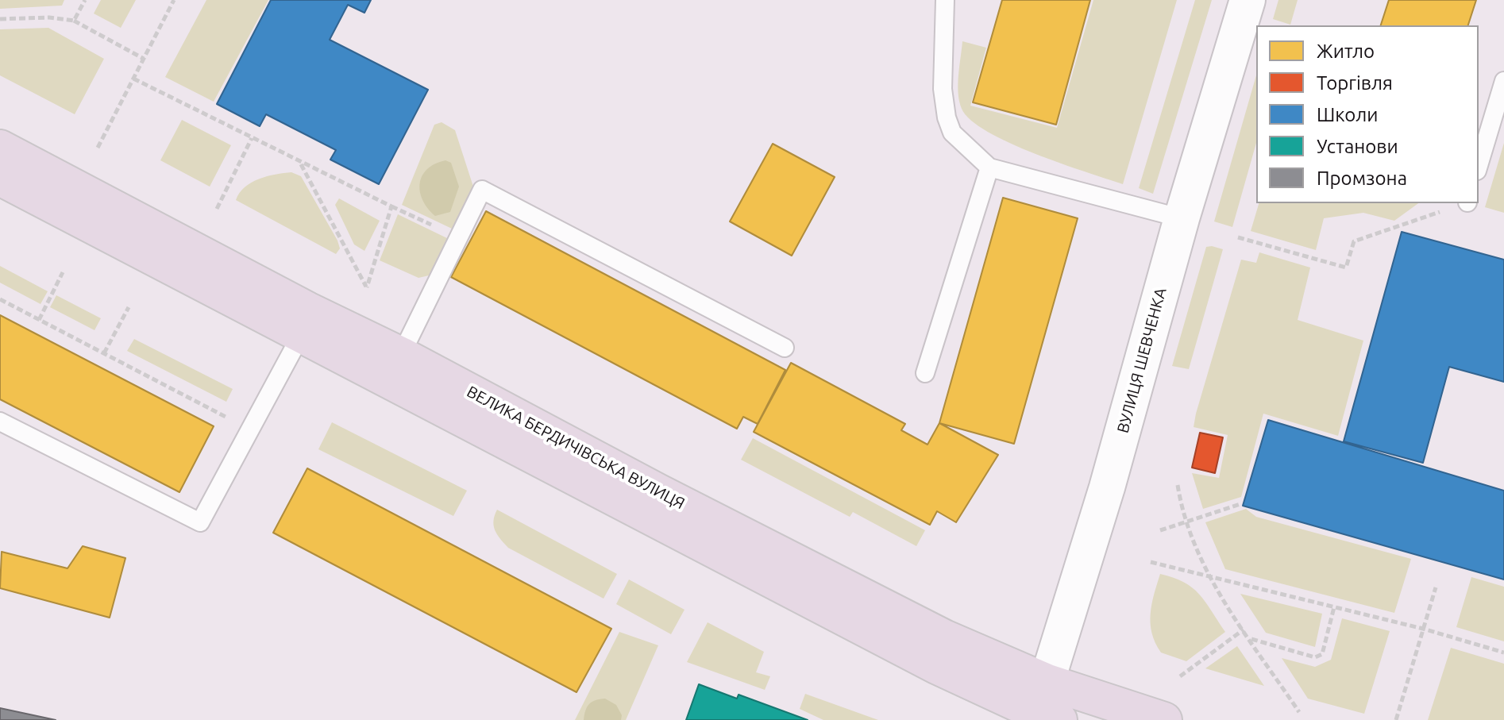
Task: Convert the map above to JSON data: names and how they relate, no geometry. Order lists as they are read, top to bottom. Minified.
{"streets":{"highway":["ВЕЛИКА БЕРДИЧІВСЬКА ВУЛИЦЯ"],"street":["ВУЛИЦЯ ШЕВЧЕНКА"]},"crossings":[["ВУЛИЦЯ ШЕВЧЕНКА","ВЕЛИКА БЕРДИЧІВСЬКА ВУЛИЦЯ"]],"legend":["Житло","Торгівля","Школи","Установи","Промзона"]}
